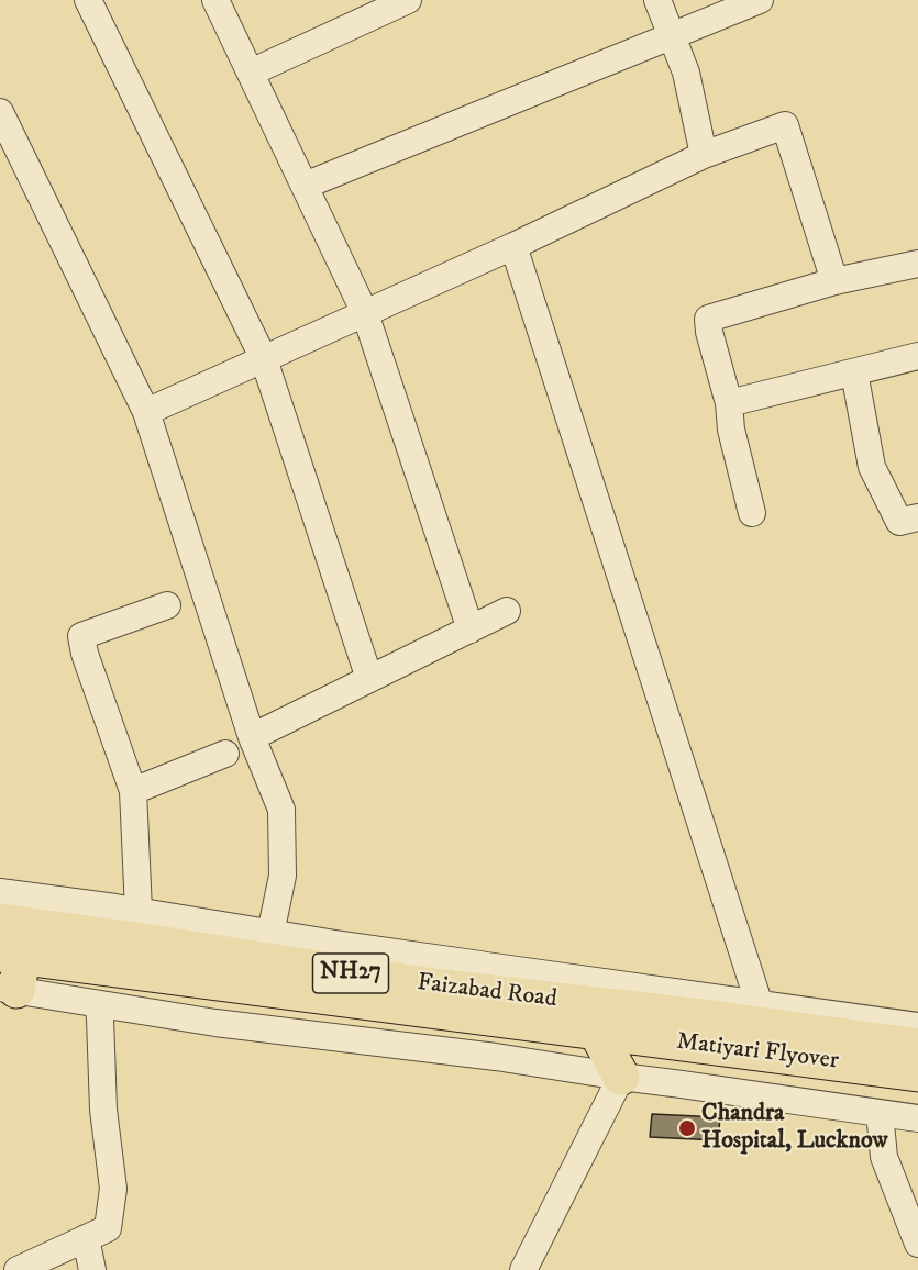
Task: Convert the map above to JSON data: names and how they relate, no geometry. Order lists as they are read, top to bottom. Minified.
{"streets":{"highway":["NH27","Faizabad Road","Matiyari Flyover"]},"crossings":[["Faizabad Road","Matiyari Flyover"]],"places":["Chandra Hospital, Lucknow"]}
